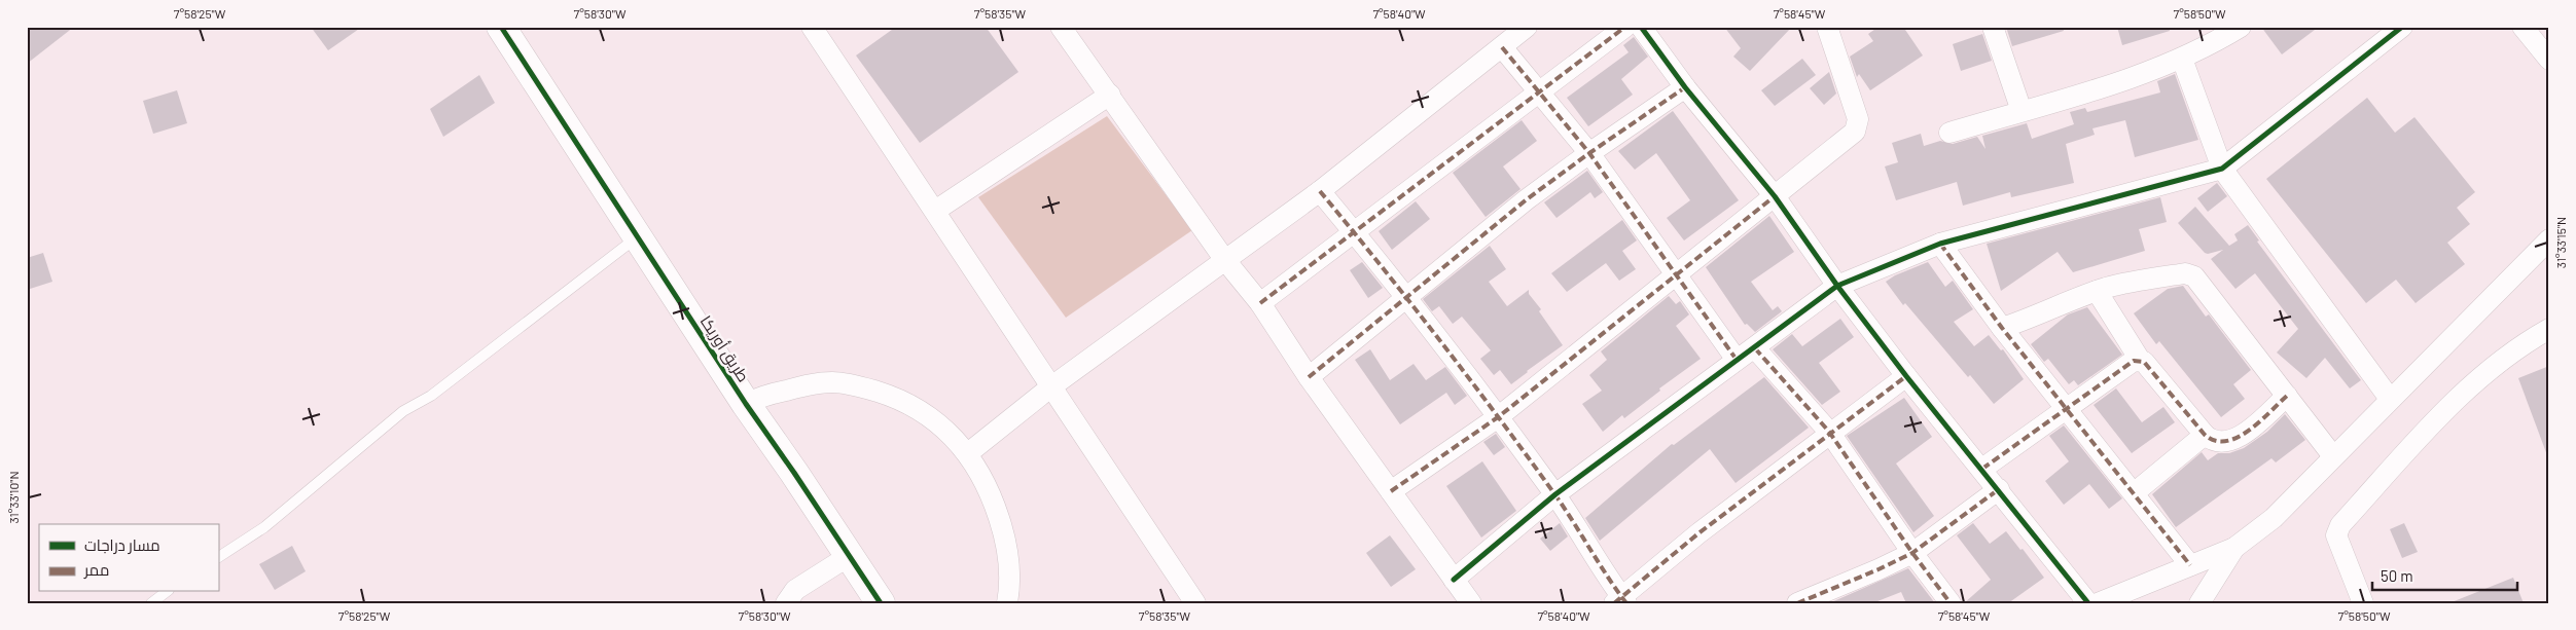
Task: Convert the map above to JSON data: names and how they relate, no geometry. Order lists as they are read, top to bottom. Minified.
{"streets":{"street":["طريق أوريكا"]},"legend":["مسار دراجات","ممر"],"scale_bar":"50 m","coordinates":["7°58'25\"W","7°58'30\"W","7°58'35\"W","7°58'40\"W","7°58'45\"W","7°58'50\"W","31°33'15\"N","31°33'10\"N"]}
